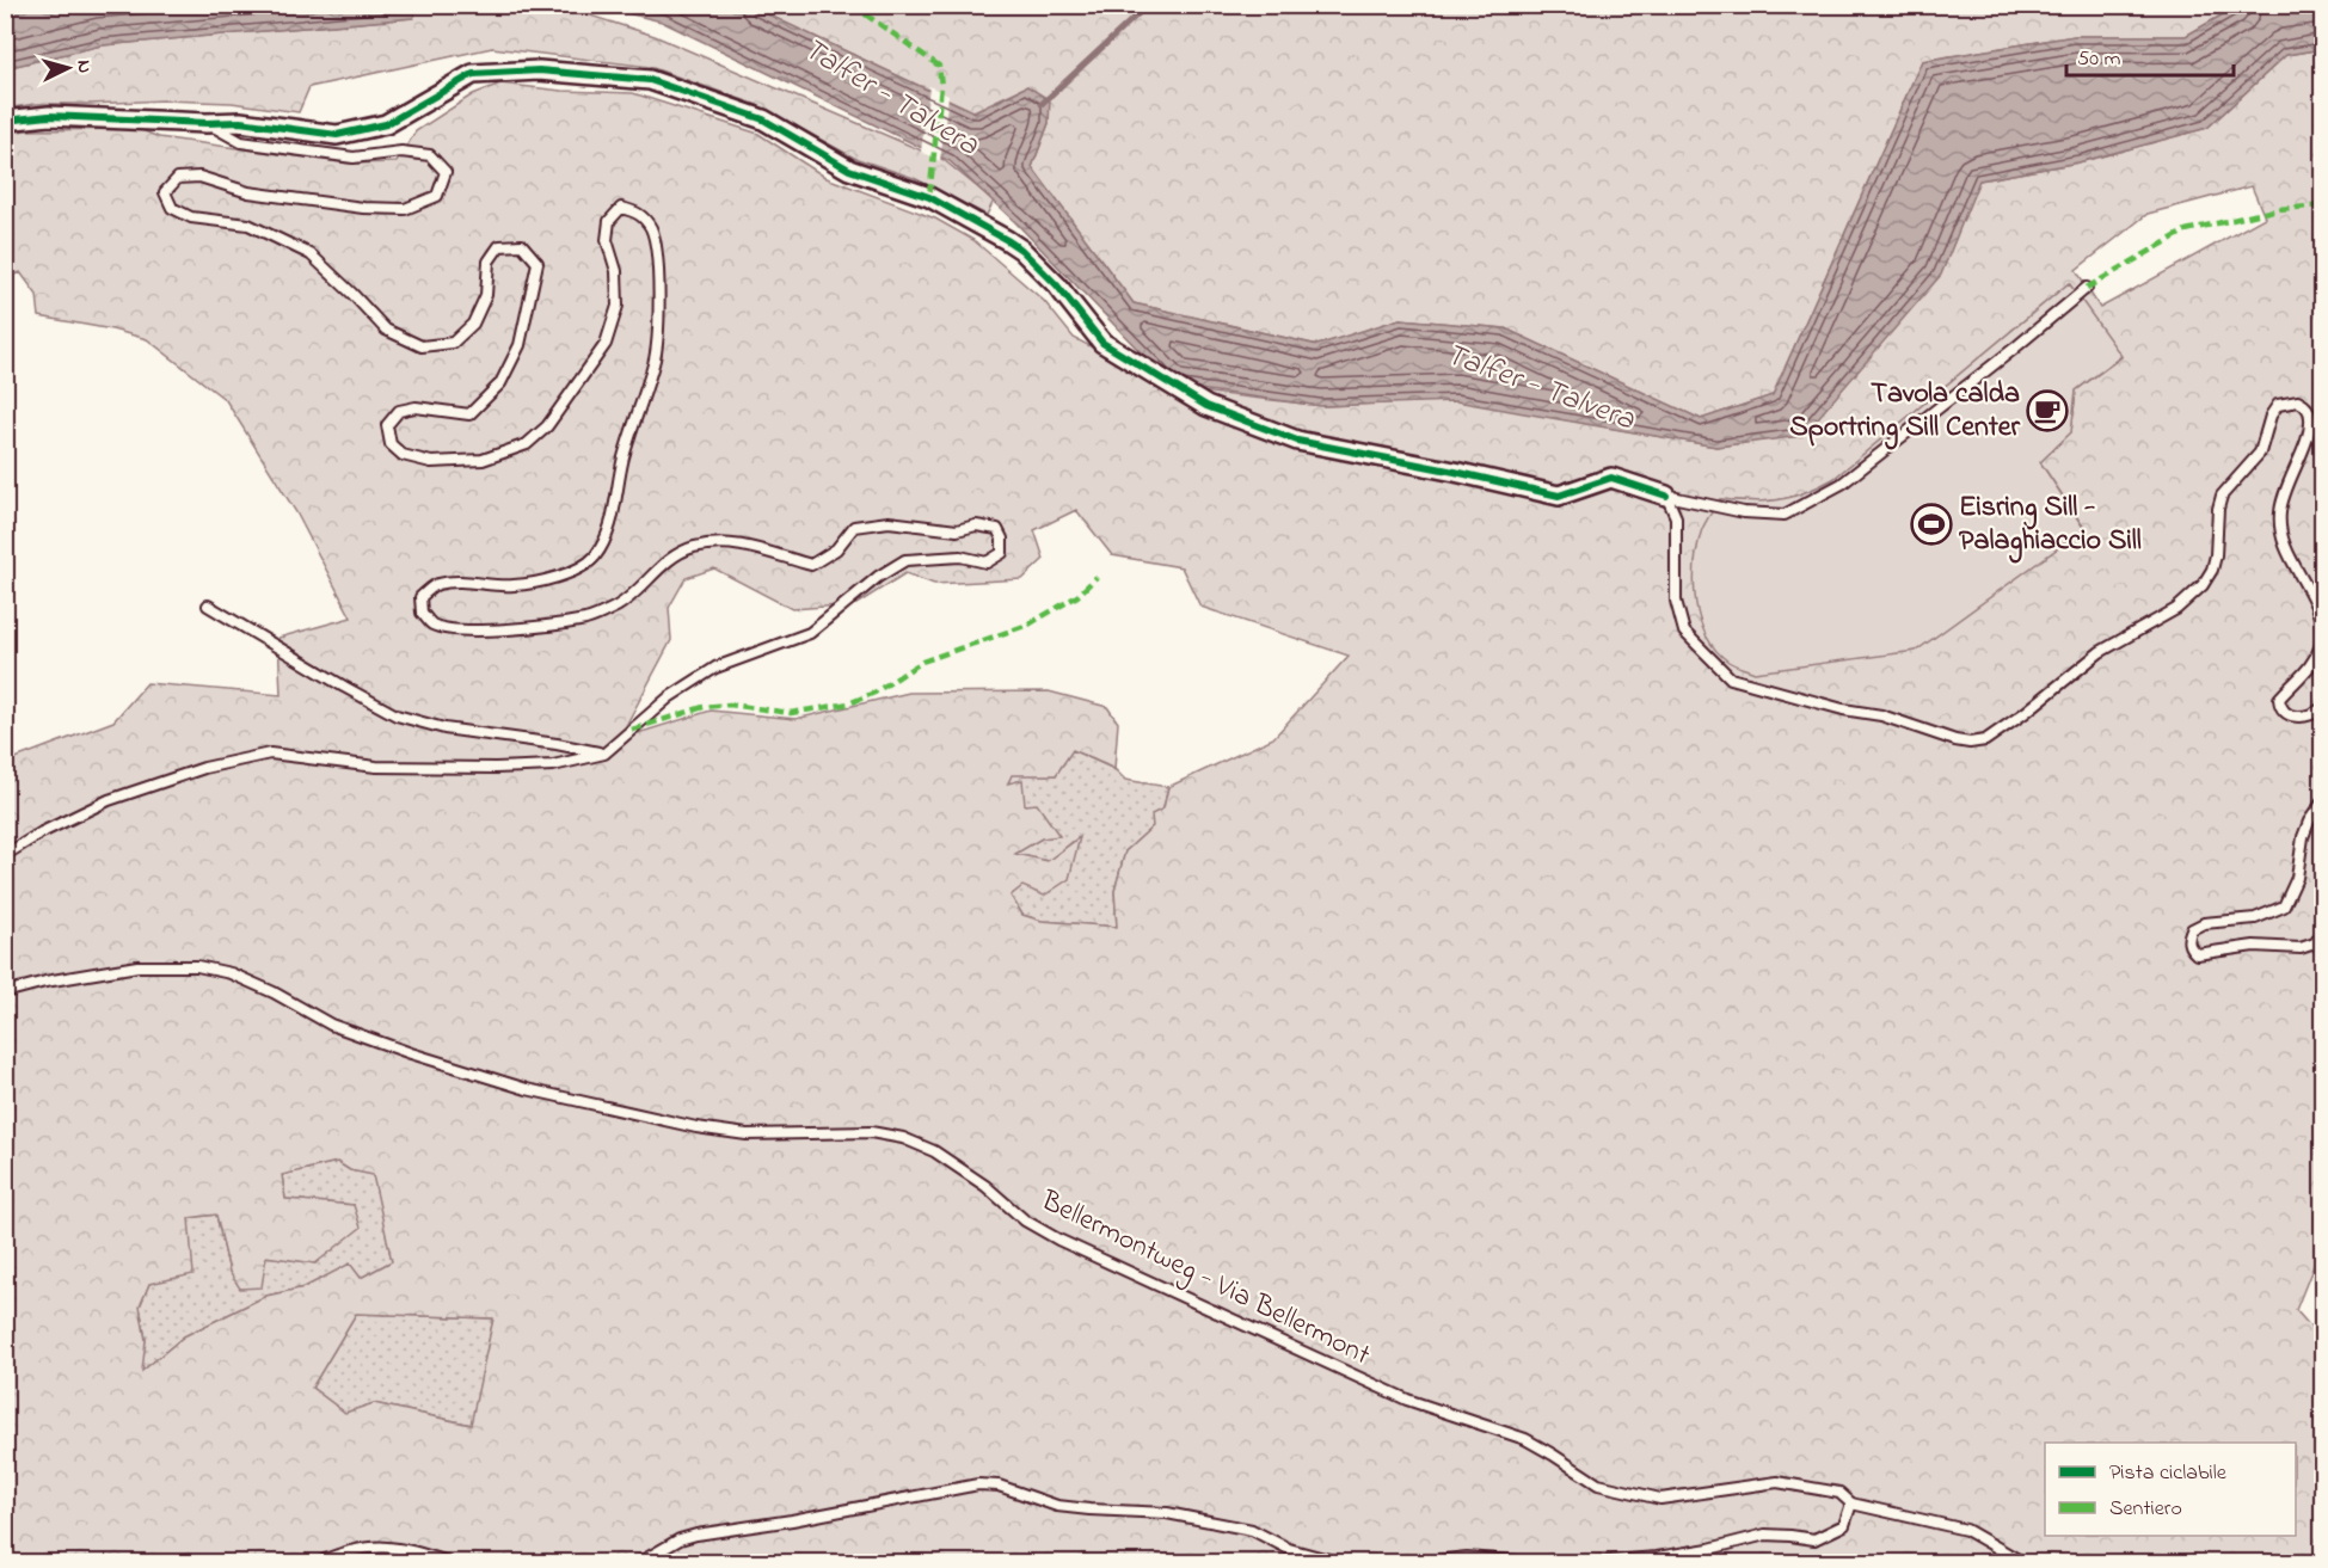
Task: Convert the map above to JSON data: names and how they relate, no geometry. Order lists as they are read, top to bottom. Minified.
{"streets":{"lane":["Bellermontweg - Via Bellermont"]},"water":["Talfer - Talvera"],"places":{"cafe":["Tavola calda Sportring Sill Center"],"sports":["Eisring Sill - Palaghiaccio Sill"]},"legend":["Pista ciclabile","Sentiero"],"scale_bar":"50 m","north":"right"}
